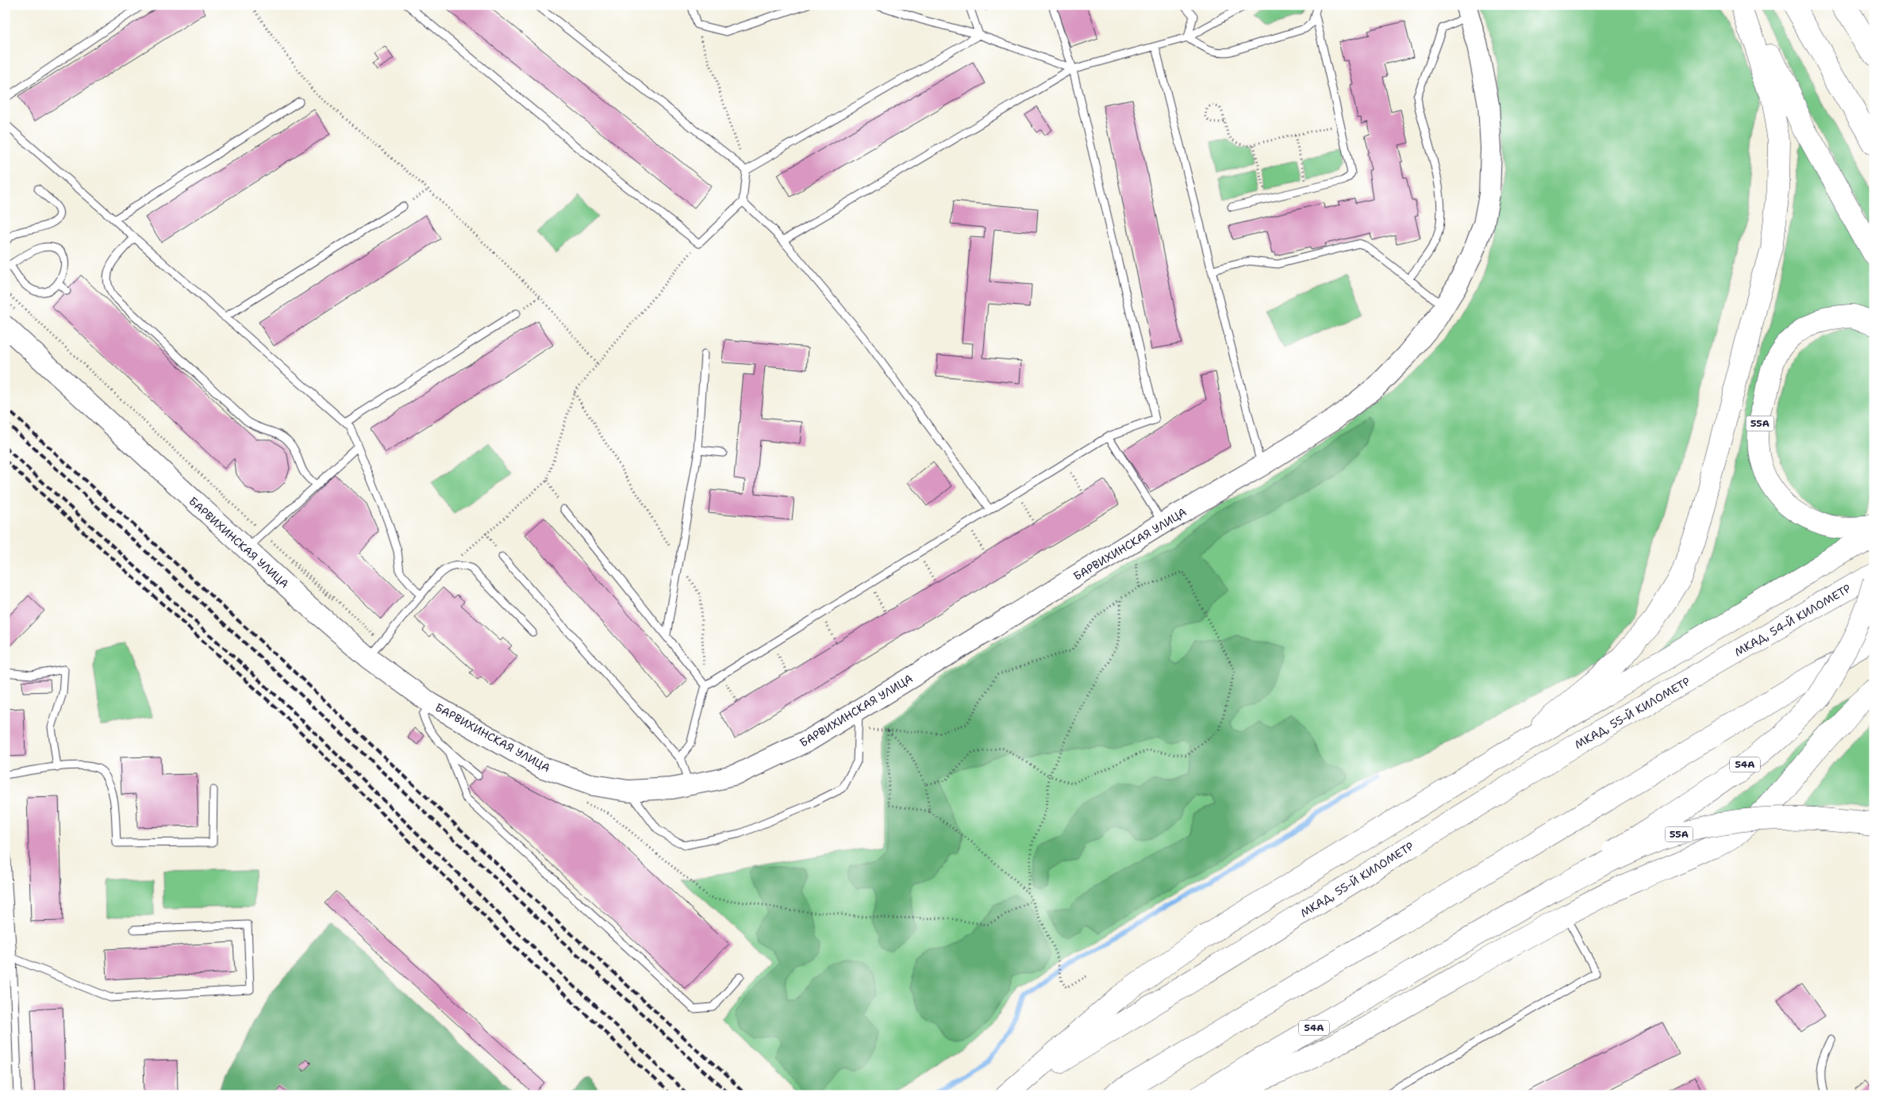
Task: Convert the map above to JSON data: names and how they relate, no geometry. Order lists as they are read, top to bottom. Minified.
{"streets":{"main road":["55А","МКАД, 54-Й КИЛОМЕТР","МКАД, 55-Й КИЛОМЕТР","54А"],"street":["БАРВИХИНСКАЯ УЛИЦА"]},"crossings":[["55А","54А"],["МКАД, 54-Й КИЛОМЕТР","МКАД, 55-Й КИЛОМЕТР"]]}
